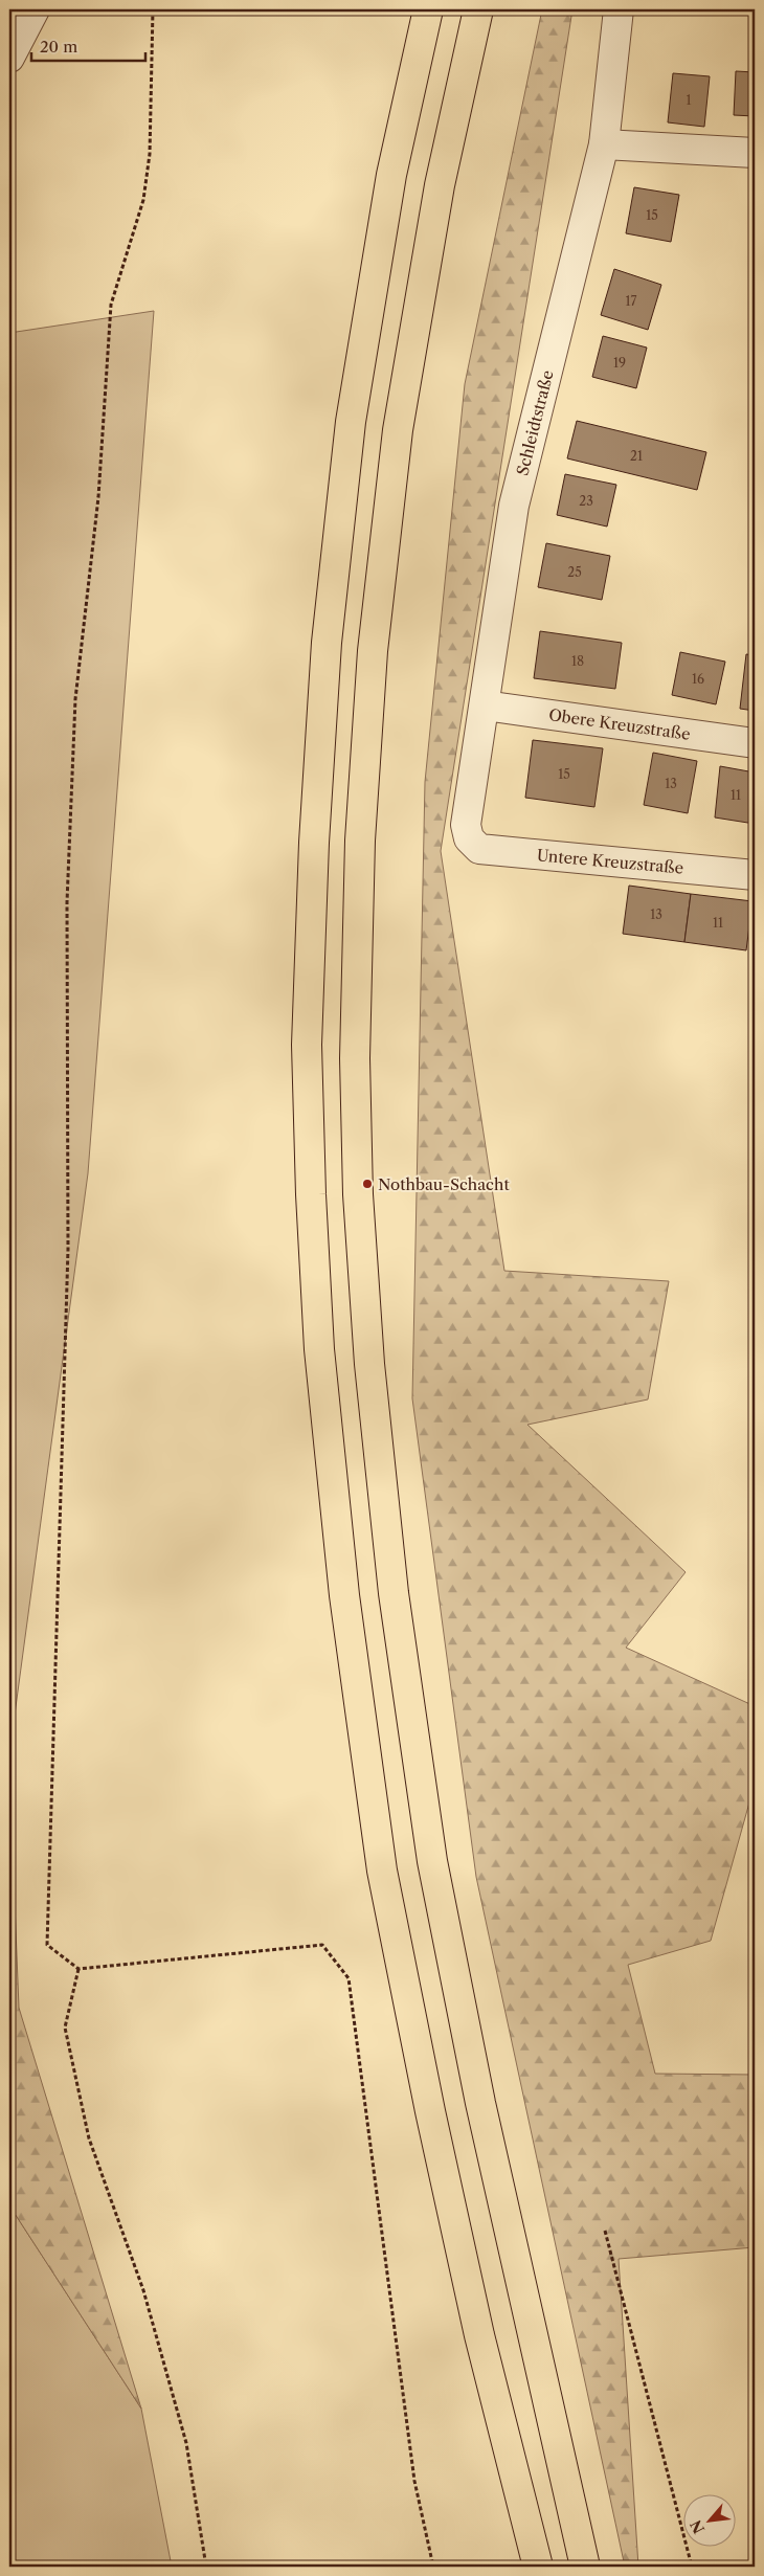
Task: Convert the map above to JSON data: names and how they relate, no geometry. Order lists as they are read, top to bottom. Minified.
{"streets":{"street":["Schleidtstraße","Obere Kreuzstraße","Untere Kreuzstraße"]},"crossings":[["Schleidtstraße","Obere Kreuzstraße"],["Schleidtstraße","Untere Kreuzstraße"]],"places":["Nothbau-Schacht"],"house_numbers":["1","15","17","19","21","23","25","18","16","15","13","11","13","11"],"scale_bar":"20 m","north":"bottom left"}
